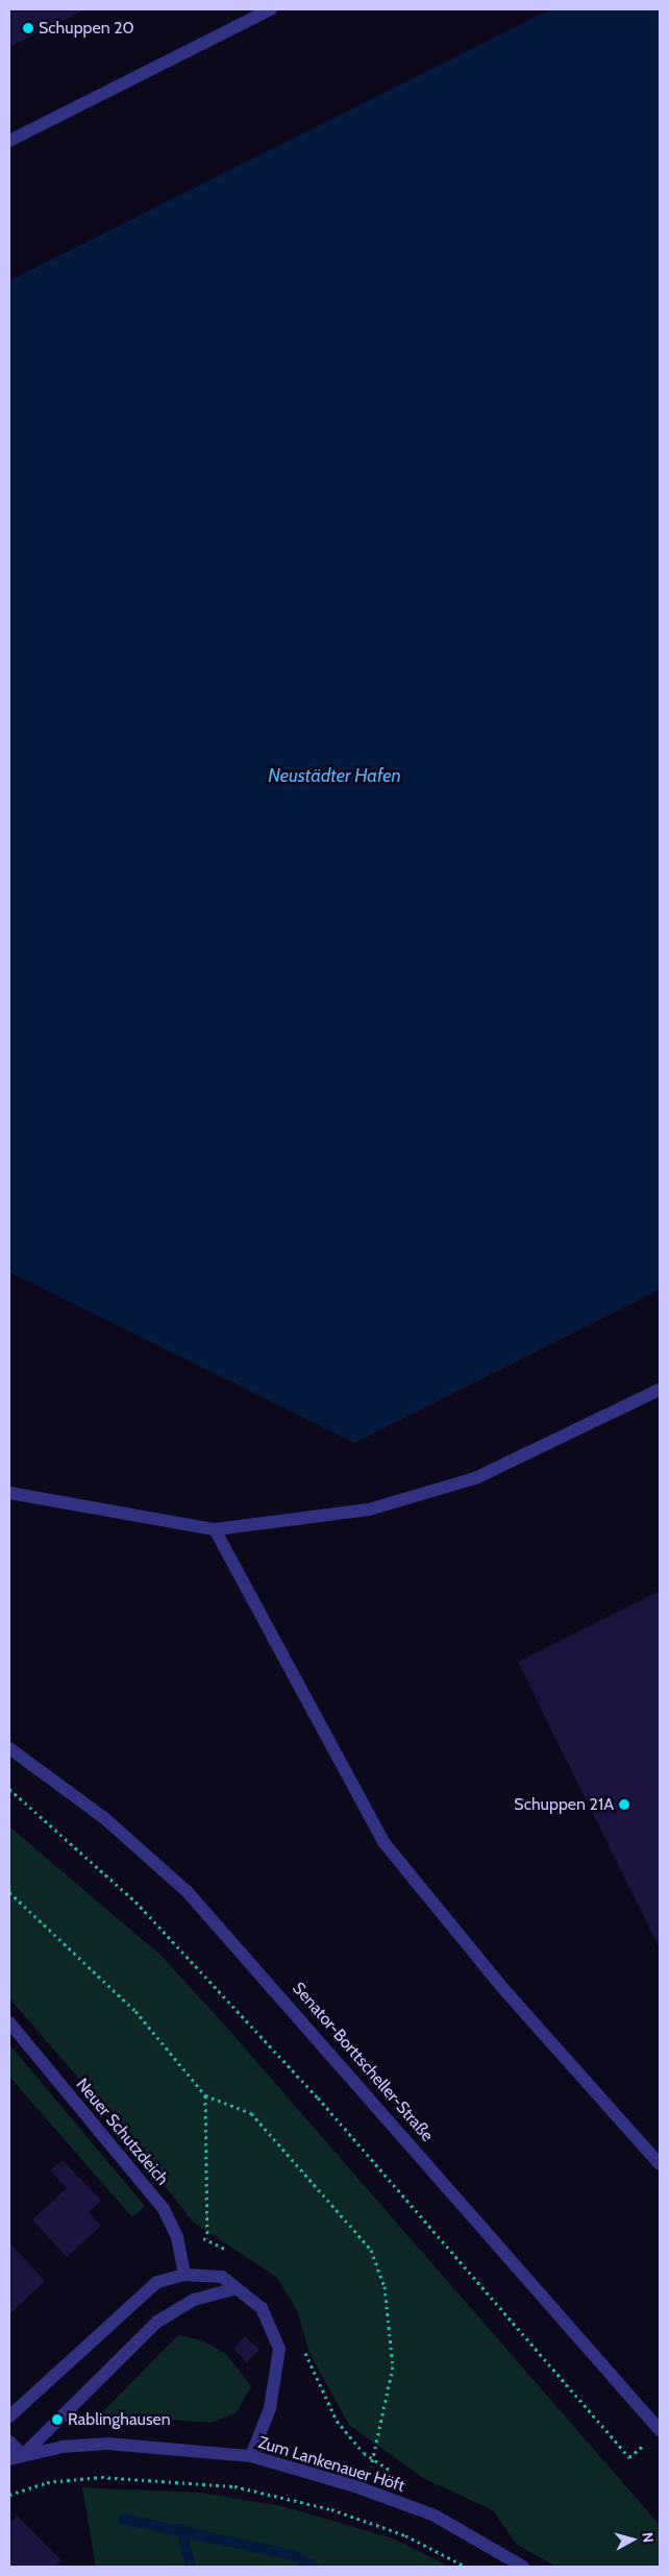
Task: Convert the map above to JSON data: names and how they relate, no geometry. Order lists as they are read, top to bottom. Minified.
{"streets":{"street":["Senator-Borttscheller-Straße","Neuer Schutzdeich","Zum Lankenauer Höft"]},"water":["Neustädter Hafen"],"places":["Schuppen 20","Schuppen 21A","Rablinghausen"],"north":"right"}
